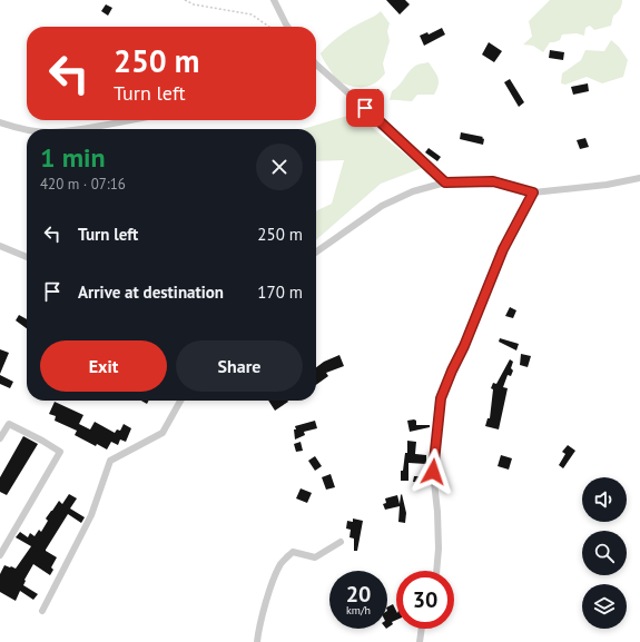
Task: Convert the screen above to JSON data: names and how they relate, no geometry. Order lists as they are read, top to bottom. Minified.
{"page":{"turn":["250 m","Turn left"],"heading":["1 min","420 m · 07:16"],"list":[{"name":"Turn left","value":"250 m"},{"name":"Arrive at destination","value":"170 m"}],"buttons":["Exit","Share"],"speed":"20 km/h","limit":"30"}}
